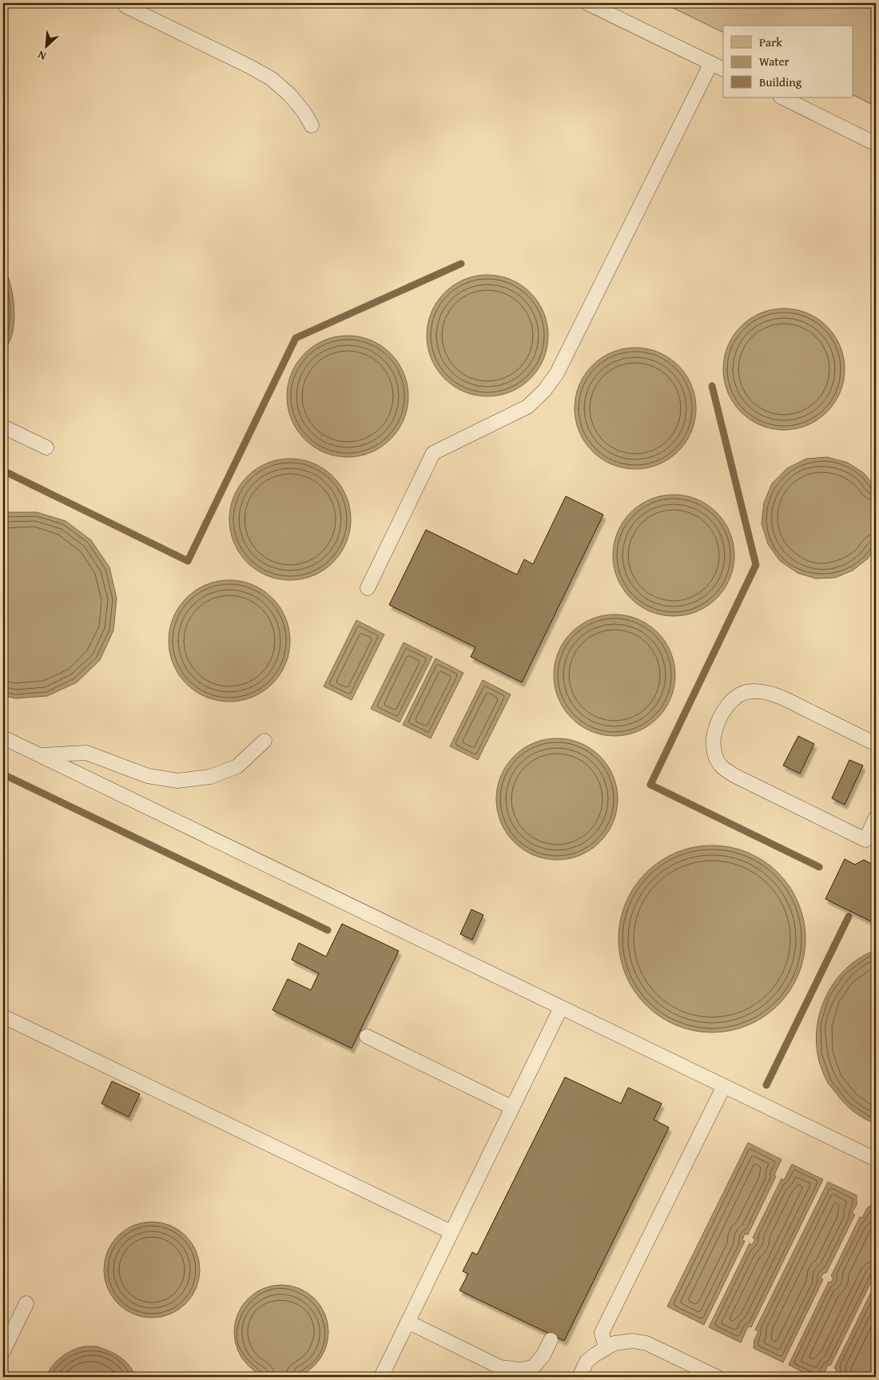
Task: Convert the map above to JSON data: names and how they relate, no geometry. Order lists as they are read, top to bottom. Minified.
{"legend":["Park","Water","Building"],"north":"bottom left"}
